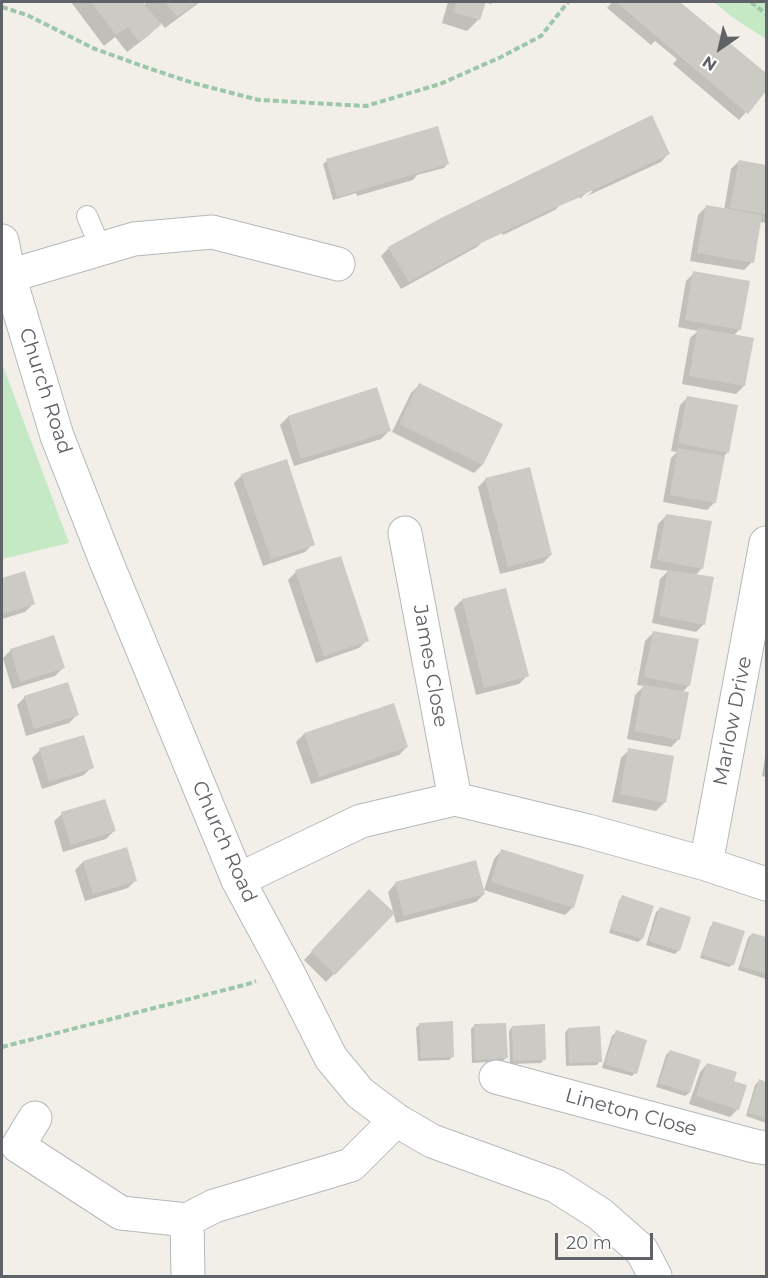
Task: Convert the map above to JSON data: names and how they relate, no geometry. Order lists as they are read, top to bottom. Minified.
{"streets":{"street":["Church Road","James Close","Marlow Drive","Lineton Close"]},"scale_bar":"20 m","north":"bottom left"}
